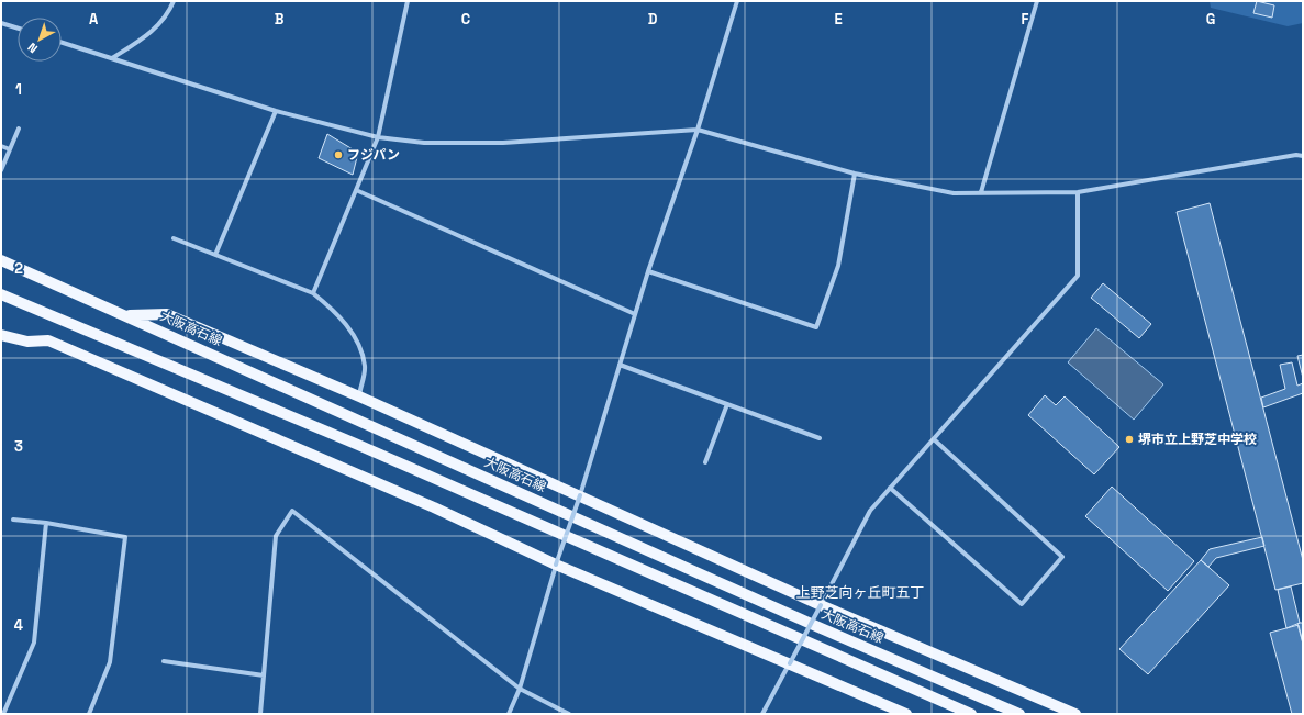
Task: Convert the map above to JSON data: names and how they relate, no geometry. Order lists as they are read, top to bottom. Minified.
{"streets":{"main road":["大阪高石線"]},"districts":["上野芝向ヶ丘町五丁"],"places":["フジパン","堺市立上野芝中学校"],"north":"bottom left","grid":{"columns":["A","B","C","D","E","F","G"],"rows":["1","2","3","4"]}}
